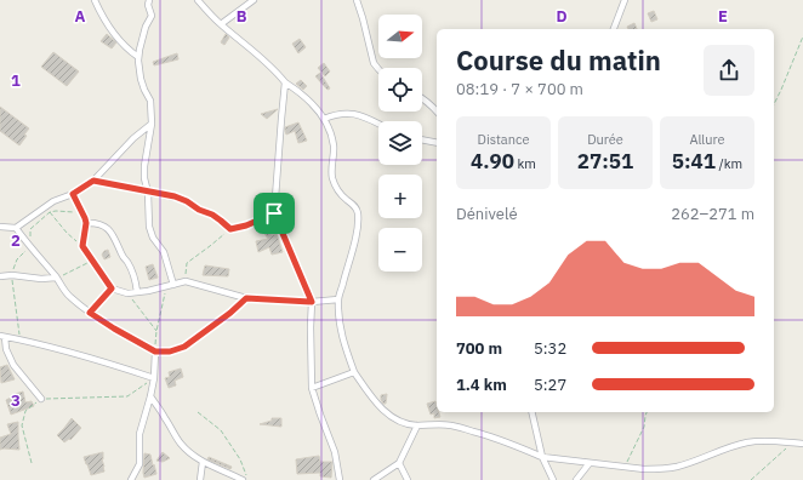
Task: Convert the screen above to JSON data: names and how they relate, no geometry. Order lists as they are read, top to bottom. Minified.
{"north":"right","page":{"map_buttons":["+","−"],"heading":["Course du matin","08:19 · 7 × 700 m"],"stats":[["Distance","4.90 km"],["Durée","27:51"],["Allure","5:41 /km"]],"chart":["Dénivelé","262–271 m"],"list":[{"name":"700 m","note":"5:32"},{"name":"1.4 km","note":"5:27"}]},"grid":{"columns":["A","B","D","E"],"rows":["1","2","3"]}}
